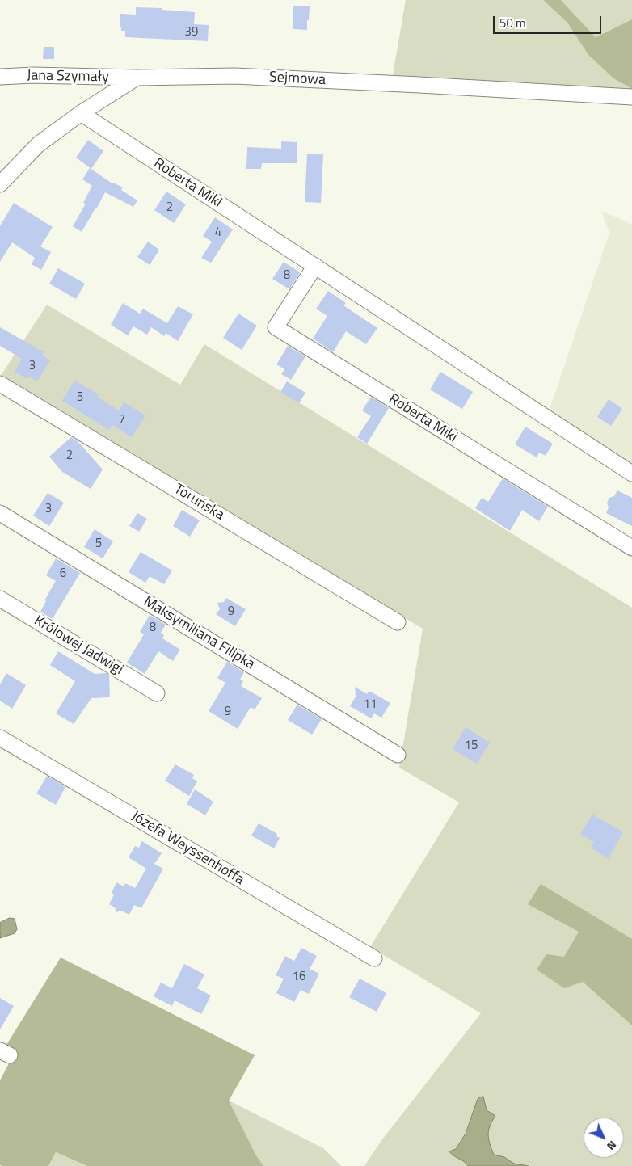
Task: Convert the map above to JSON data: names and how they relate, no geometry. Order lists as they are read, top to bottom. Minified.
{"streets":{"street":["Jana Szymały","Sejmowa","Roberta Miki","Toruńska","Maksymiliana Filipka","Królowej Jadwigi","Józefa Weyssenhoffa"]},"crossings":[["Jana Szymały","Sejmowa"]],"house_numbers":["39","2","4","8","3","5","7","2","3","5","6","9","8","11","9","15","16"],"scale_bar":"50 m","north":"bottom right"}
